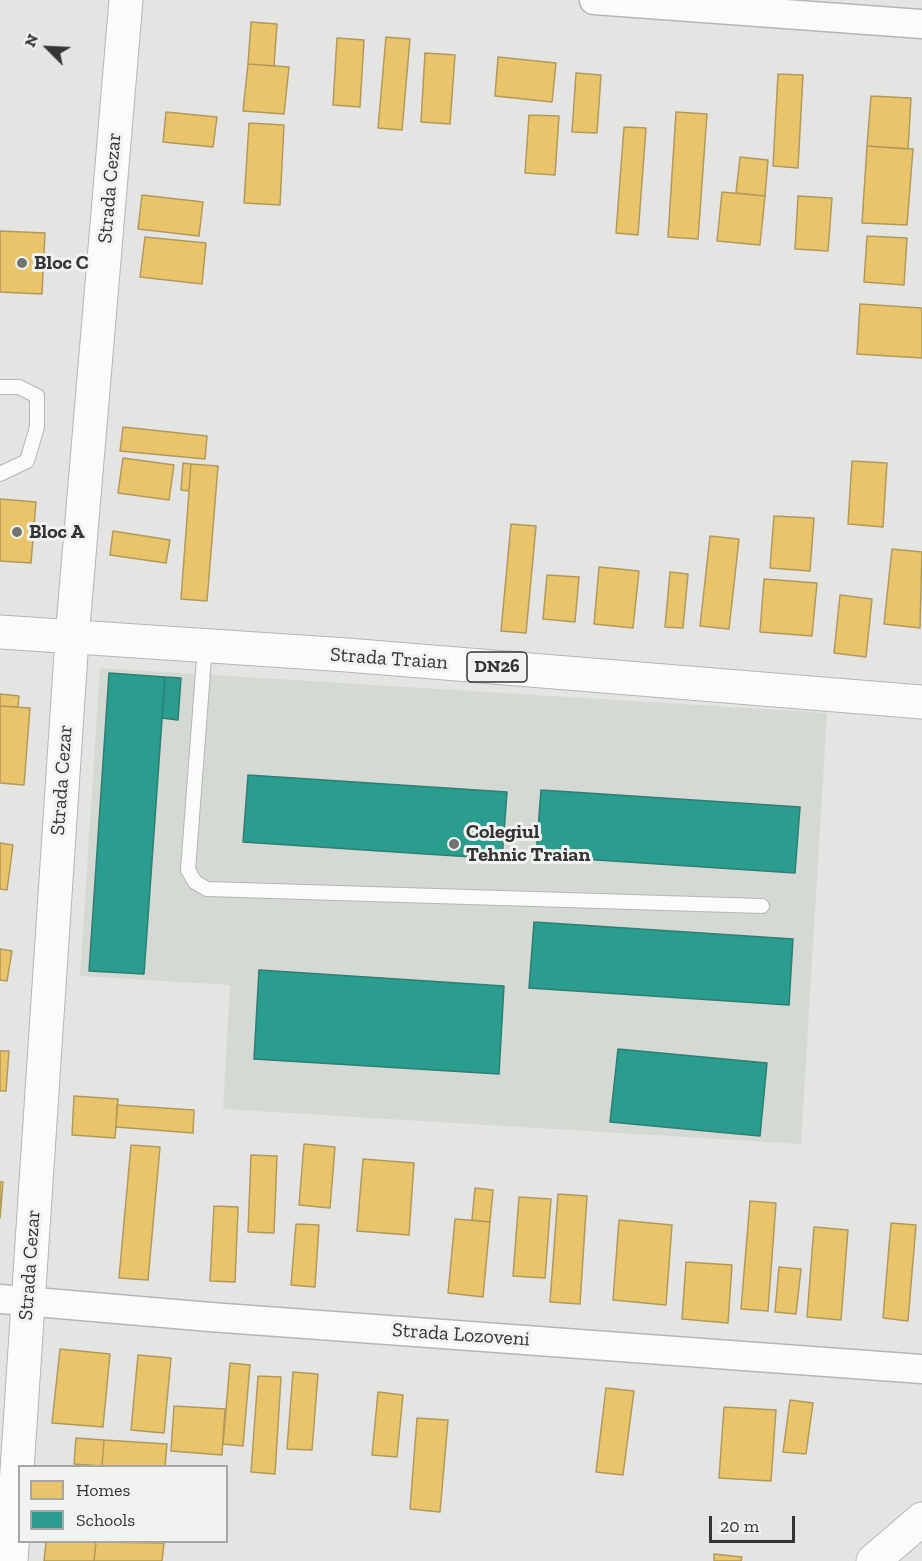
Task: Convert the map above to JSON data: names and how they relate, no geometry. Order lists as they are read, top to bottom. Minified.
{"streets":{"street":["Strada Cezar","Strada Traian","DN26","Strada Lozoveni"]},"crossings":[["Strada Cezar","Strada Traian"],["Strada Cezar","Strada Lozoveni"]],"places":["Bloc C","Bloc A","Colegiul Tehnic Traian"],"legend":["Homes","Schools"],"scale_bar":"20 m","north":"top left"}
